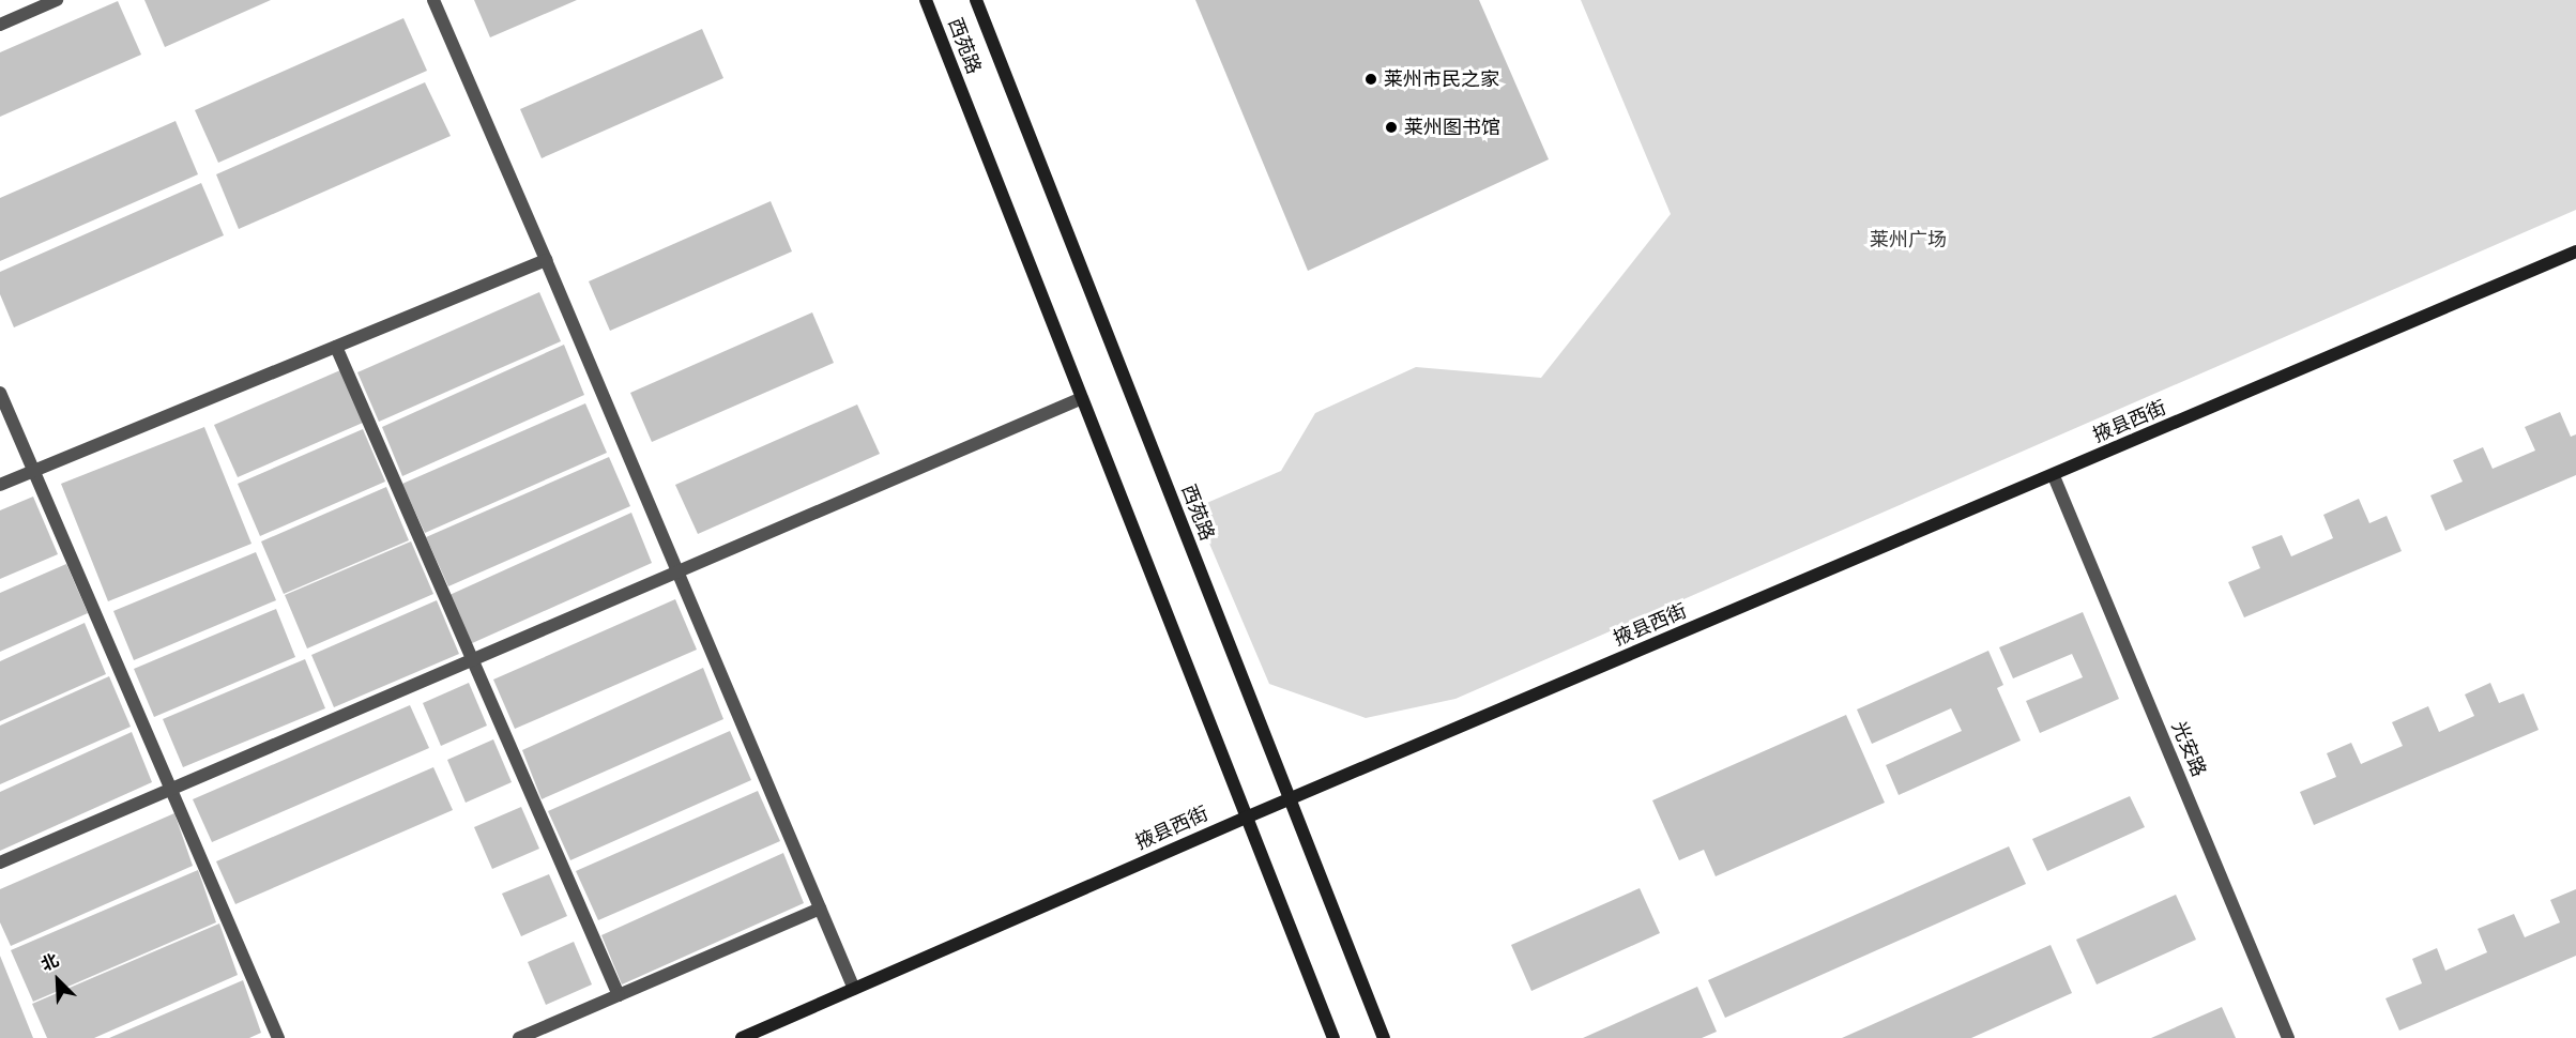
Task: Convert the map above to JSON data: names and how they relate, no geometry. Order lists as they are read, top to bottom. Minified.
{"streets":{"main road":["西苑路","掖县西街"],"street":["光安路"]},"crossings":[["西苑路","掖县西街"],["掖县西街","光安路"]],"parks":["莱州广场"],"places":["莱州市民之家","莱州图书馆"],"north":"top left"}
